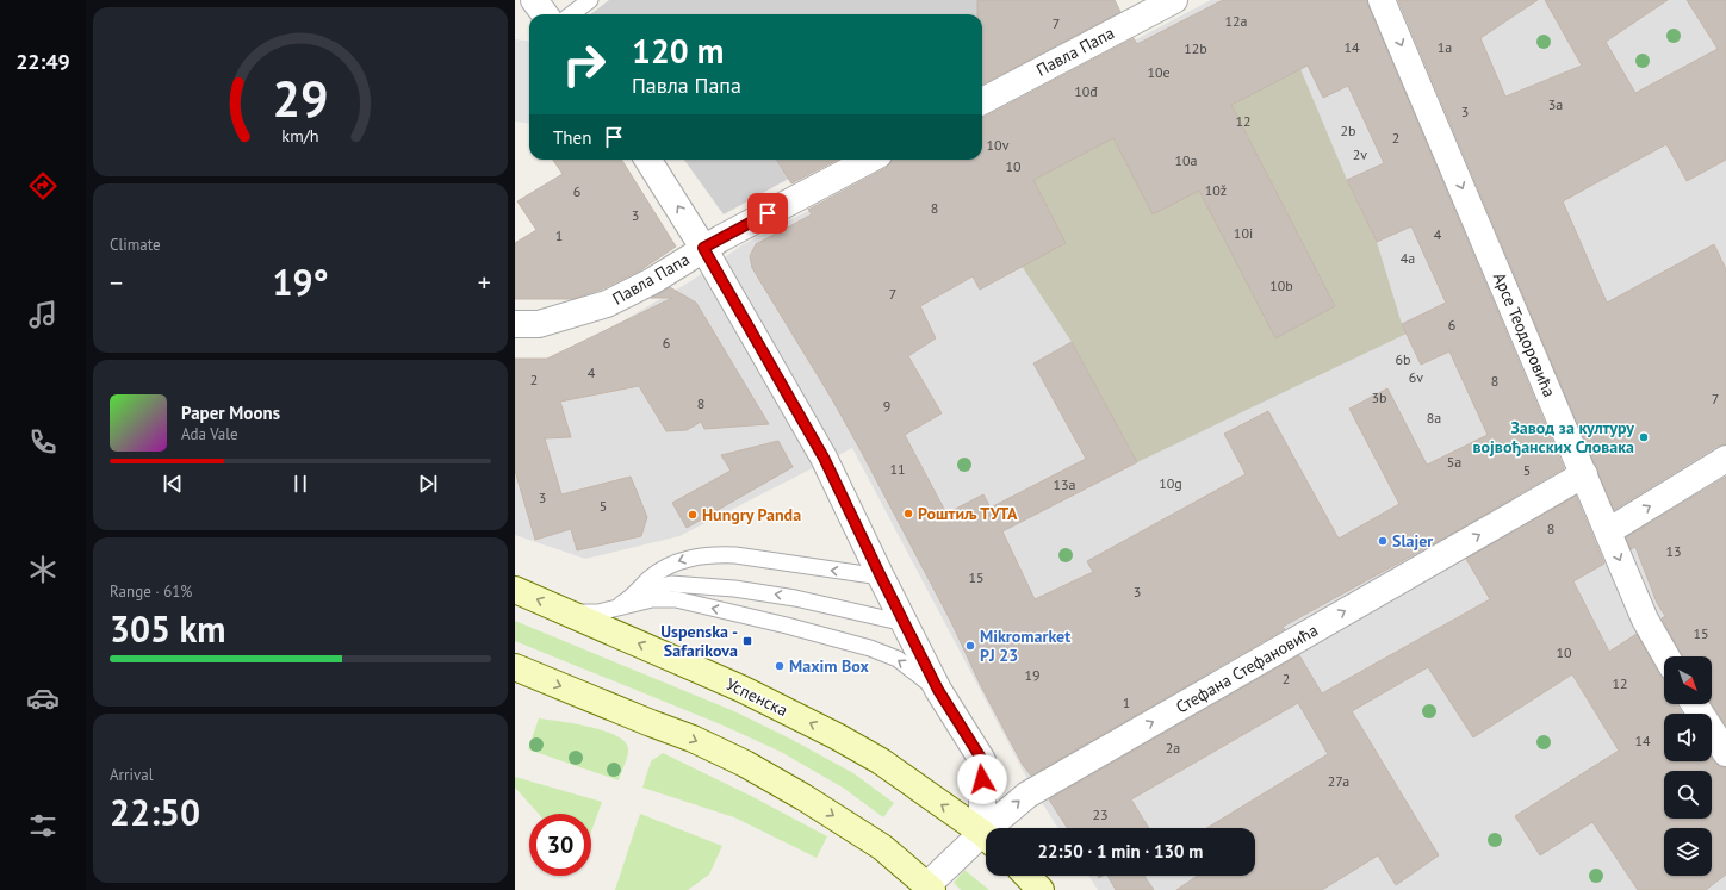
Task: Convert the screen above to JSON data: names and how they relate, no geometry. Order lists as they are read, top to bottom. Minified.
{"streets":{"main road":["Успенска"],"street":["Павла Папа","Арсе Теодоровића","Стефана Стефановића"]},"crossings":[["Арсе Теодоровића","Стефана Стефановића"]],"one_way":["Арсе Теодоровића","Стефана Стефановића"],"places":{"other":["Завод за културу војвођанских Словака","Роштиљ ТУТА","Hungry Panda","Slajer","Mikromarket PJ 23","Maxim Box"],"transit":["Uspenska - Safarikova"]},"house_numbers":["12a","7","14","1a","12b","10e","10đ","3a","3","12","2b","2","10v","2v","10a","10","10ž","6","8","3","10i","4","1","4a","10b","7","6","6","6b","4","6v","2","8","3b","7","8","9","8a","5a","11","5","10g","13a","3","5","8","13","15","3","15","10","19","2","12","1","14","2a","27a","23"],"north":"bottom right","page":{"tabs":"22:49","turn":["120 m","Павла Папа"],"then":"Then","tile":["Climate",["Range · 61%","305 km"],["Arrival","22:50"]],"heat":["−","19°","+"],"song":["Paper Moons","Ada Vale"],"limit":"30","trip":"22:50 · 1 min · 130 m","gauge":["29","km/h"]}}
